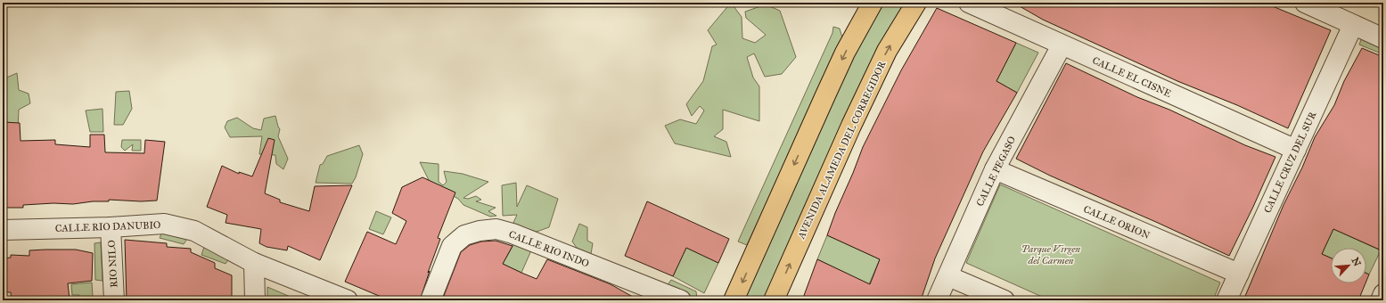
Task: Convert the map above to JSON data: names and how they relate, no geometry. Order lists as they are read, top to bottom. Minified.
{"streets":{"main road":["AVENIDA ALAMEDA DEL CORREGIDOR"],"street":["CALLE EL CISNE","CALLE CRUZ DEL SUR","CALLE PEGASO","CALLE ORION","CALLE RIO DANUBIO","CALLE RIO INDO","RIO NILO"]},"crossings":[["CALLE EL CISNE","CALLE CRUZ DEL SUR"],["CALLE EL CISNE","CALLE PEGASO"],["CALLE CRUZ DEL SUR","CALLE ORION"],["CALLE PEGASO","CALLE ORION"],["CALLE RIO DANUBIO","RIO NILO"]],"parks":["Parque Virgen del Carmen"],"north":"top right"}
